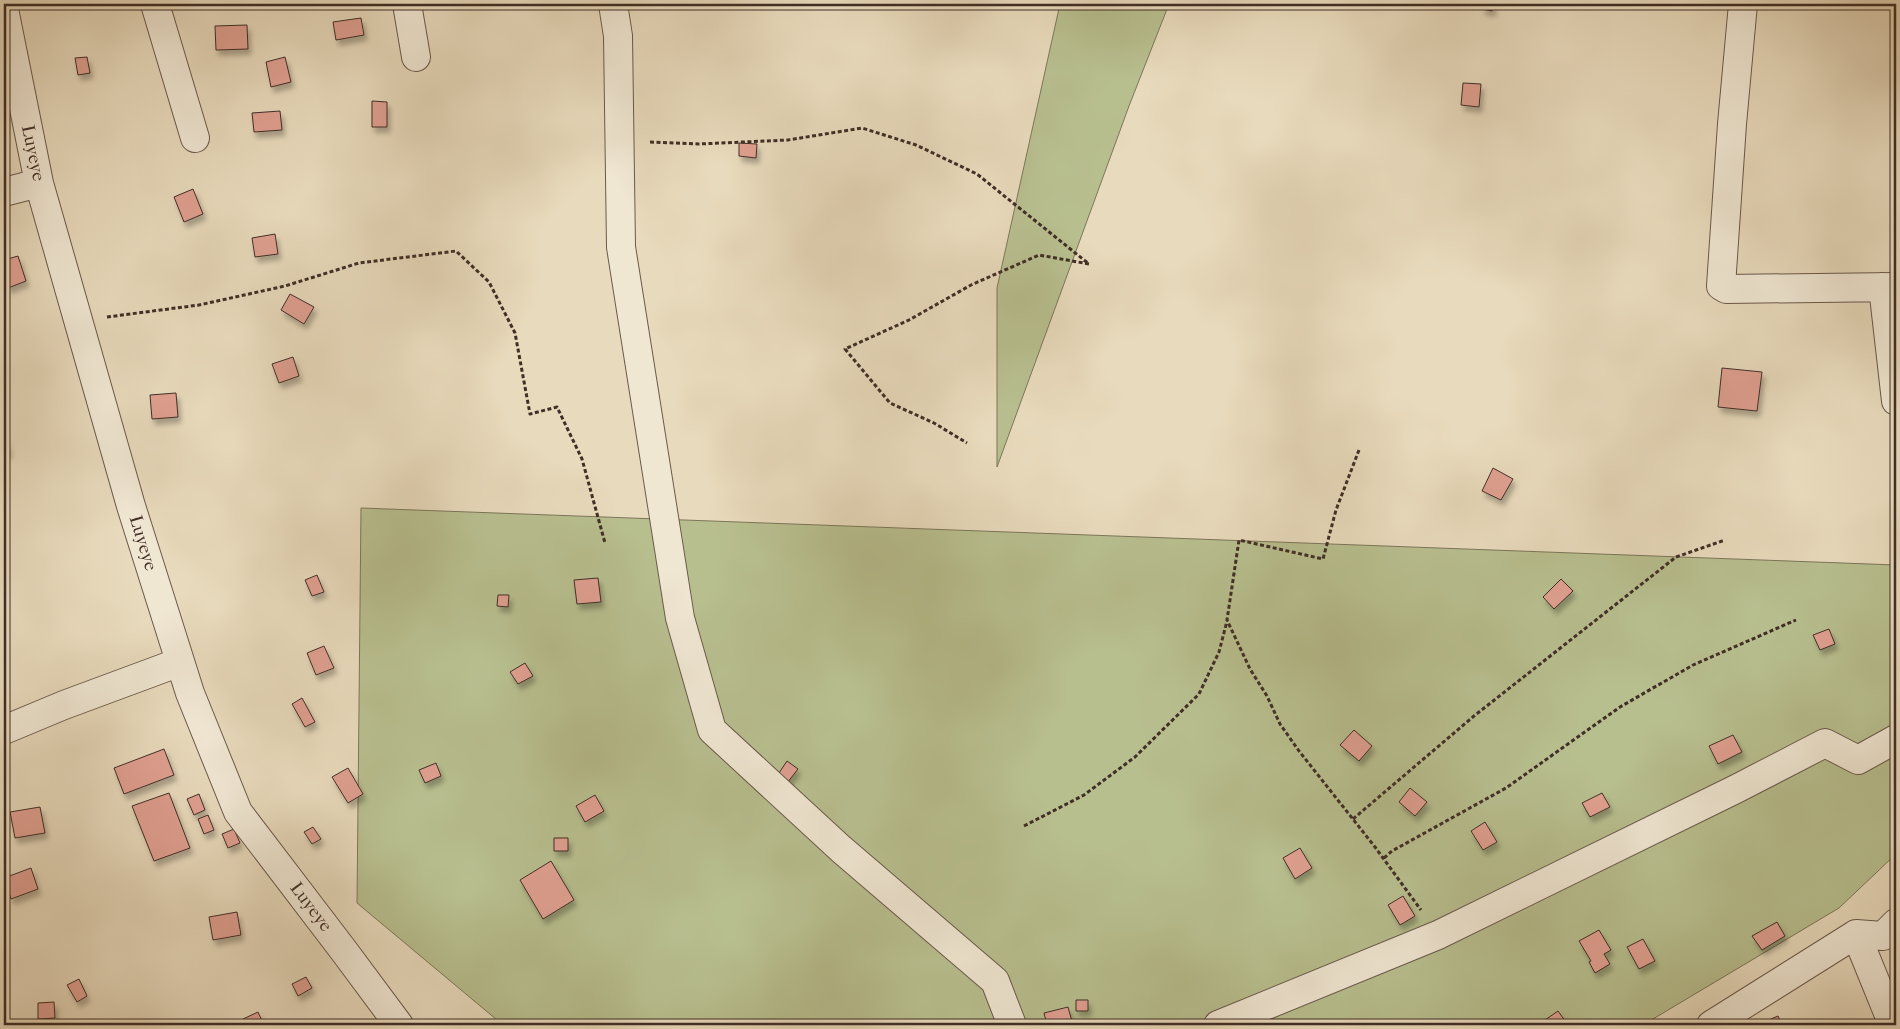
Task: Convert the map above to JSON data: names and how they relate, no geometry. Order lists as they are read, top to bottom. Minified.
{"streets":{"street":["Luyeye"]}}
